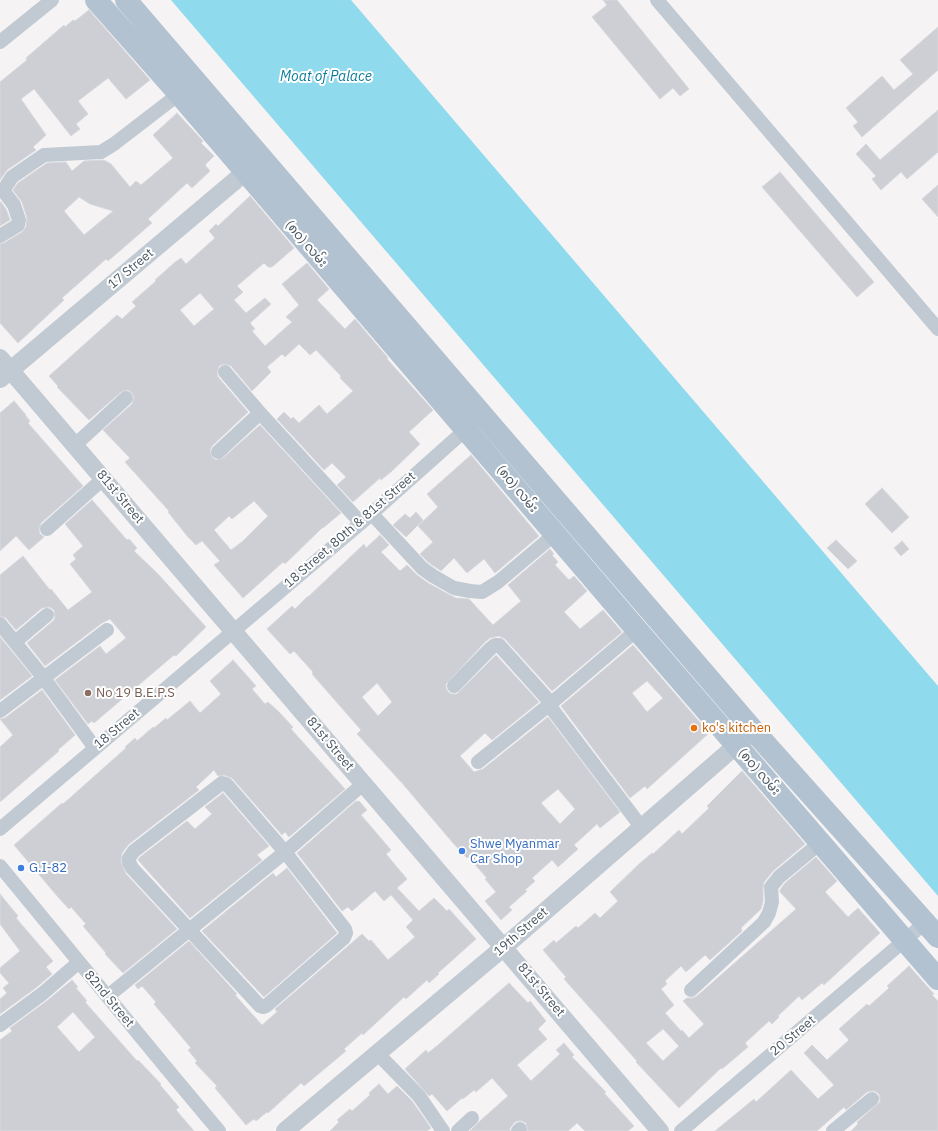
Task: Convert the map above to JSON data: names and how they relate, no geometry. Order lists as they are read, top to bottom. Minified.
{"streets":{"main road":["(၈၀) လမ်း"],"street":["17 Street","81st Street","18 Street, 80th & 81st Street","18 Street","19th Street","82nd Street","20 Street"]},"crossings":[["(၈၀) လမ်း","17 Street"],["(၈၀) လမ်း","18 Street, 80th & 81st Street"],["(၈၀) လမ်း","19th Street"],["(၈၀) လမ်း","20 Street"],["17 Street","81st Street"],["81st Street","18 Street, 80th & 81st Street"],["81st Street","18 Street"],["81st Street","19th Street"],["18 Street, 80th & 81st Street","18 Street"]],"water":["Moat of Palace"],"places":["No 19 B.E.P.S","ko's kitchen","Shwe Myanmar Car Shop","G.I-82"]}
